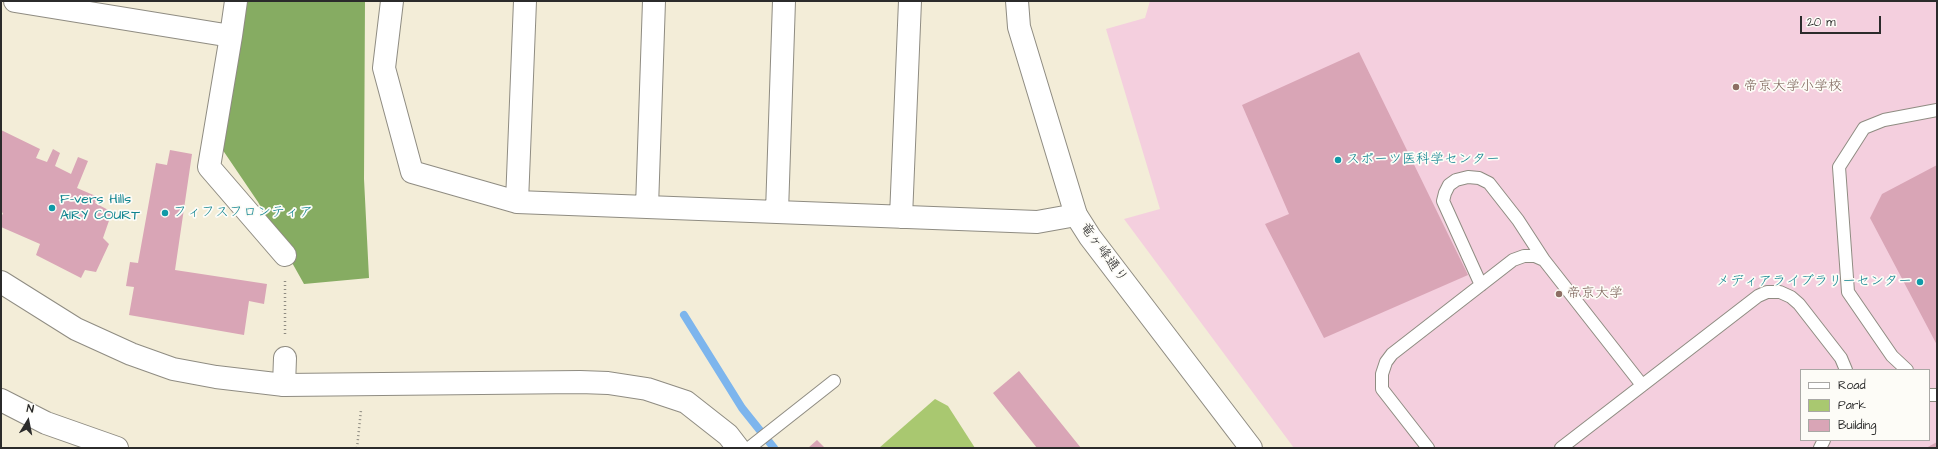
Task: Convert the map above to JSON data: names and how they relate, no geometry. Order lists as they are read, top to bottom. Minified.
{"streets":{"street":["竜ヶ峰通り"]},"places":["帝京大学小学校","スポーツ医科学センター","F-vers Hills AIRY COURT","フィフスフロンティア","メディアライブラリーセンター","帝京大学"],"legend":["Road","Park","Building"],"scale_bar":"20 m","north":"top"}
